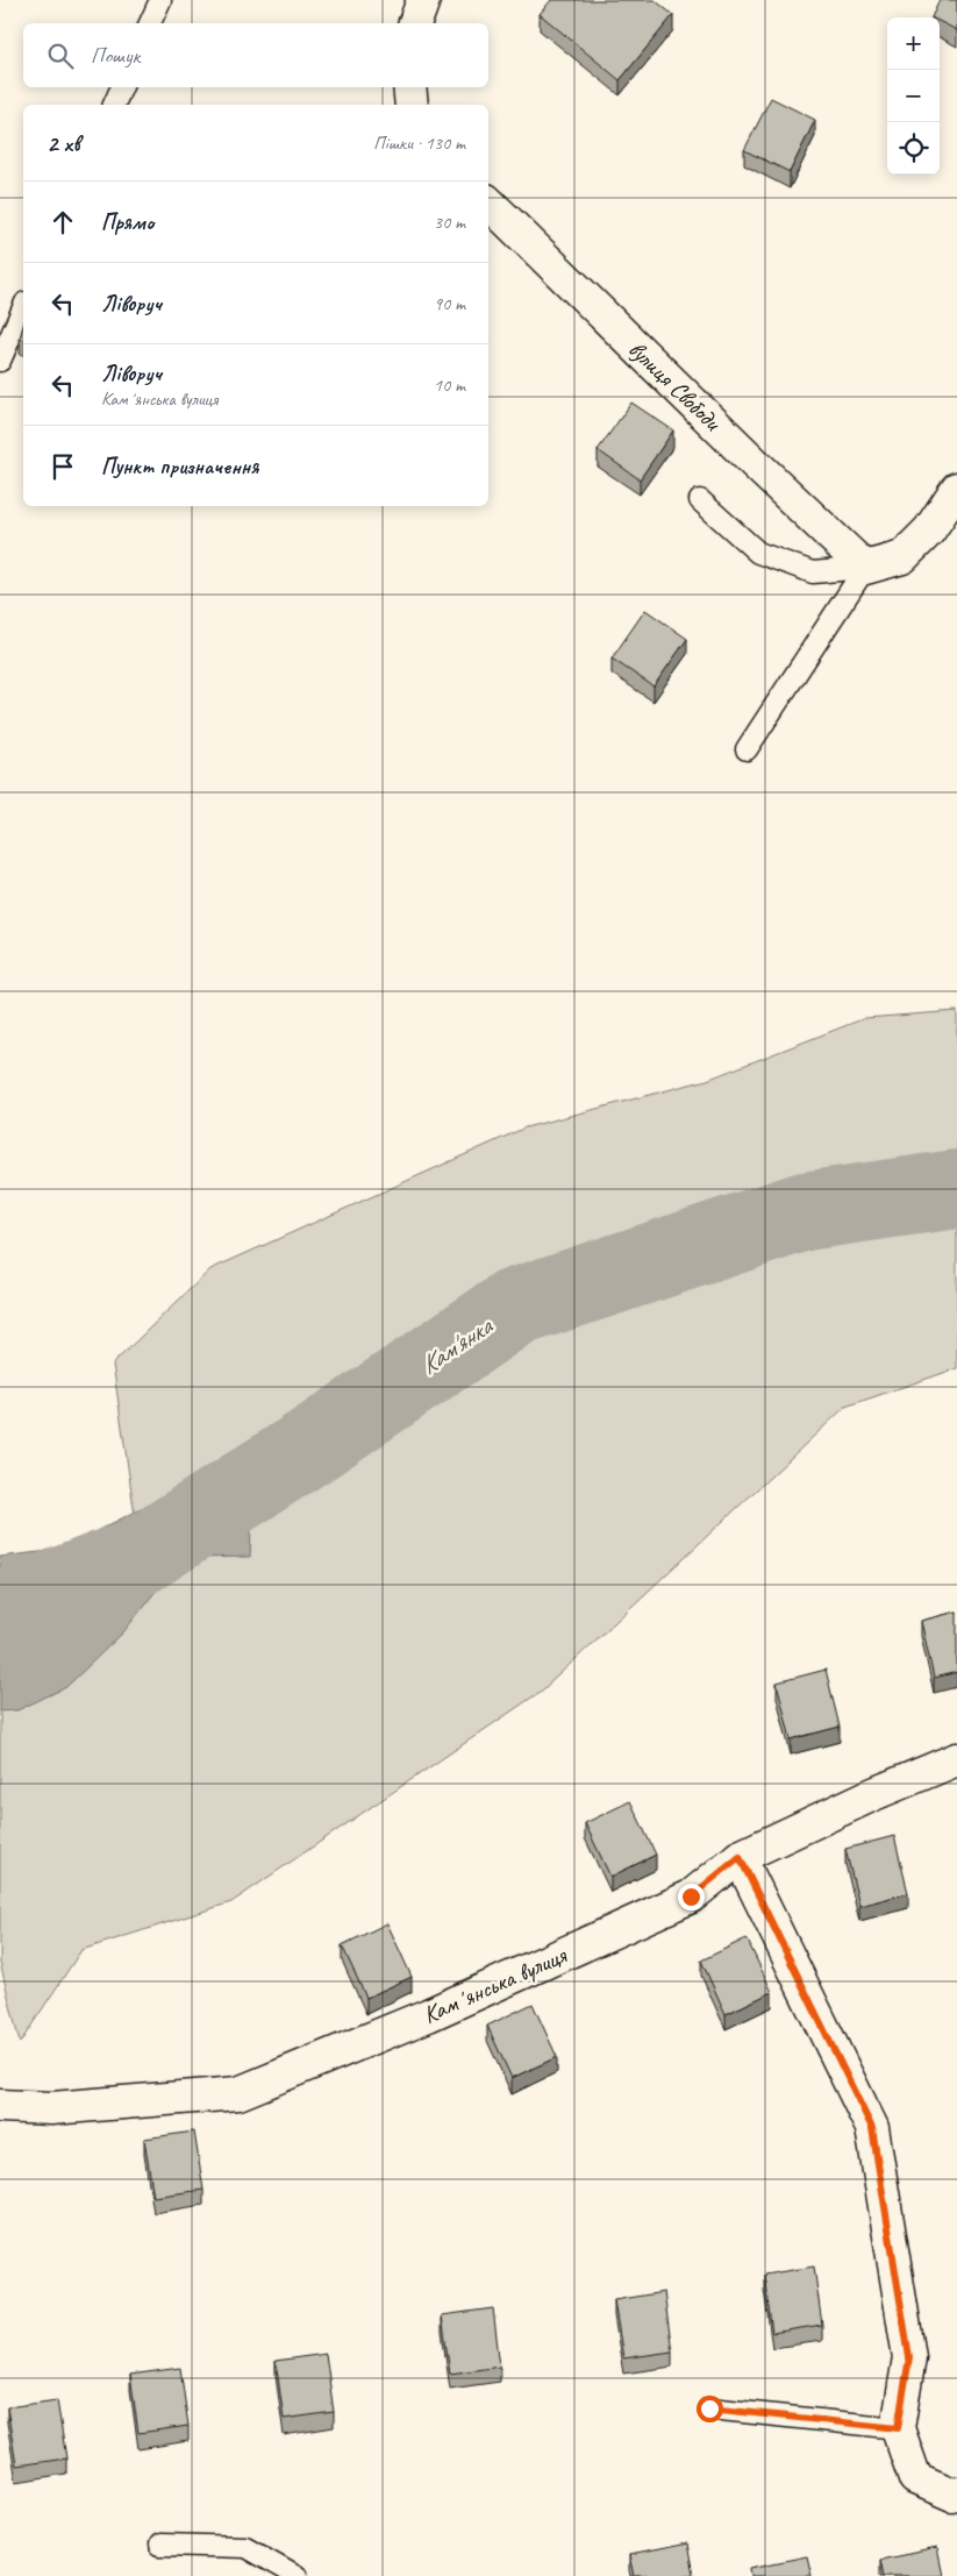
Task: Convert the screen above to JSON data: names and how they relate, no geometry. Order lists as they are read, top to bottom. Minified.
{"streets":{"street":["вулиця Свободи","Камʼянська вулиця"]},"water":["Кам'янка"],"page":{"map_buttons":["+","−"],"search":"Пошук","heading":["2 хв","Пішки · 130 m"],"list":[["Прямо","30 m"],["Ліворуч","90 m"],["Ліворуч","Камʼянська вулиця","10 m"],"Пункт призначення"]}}
